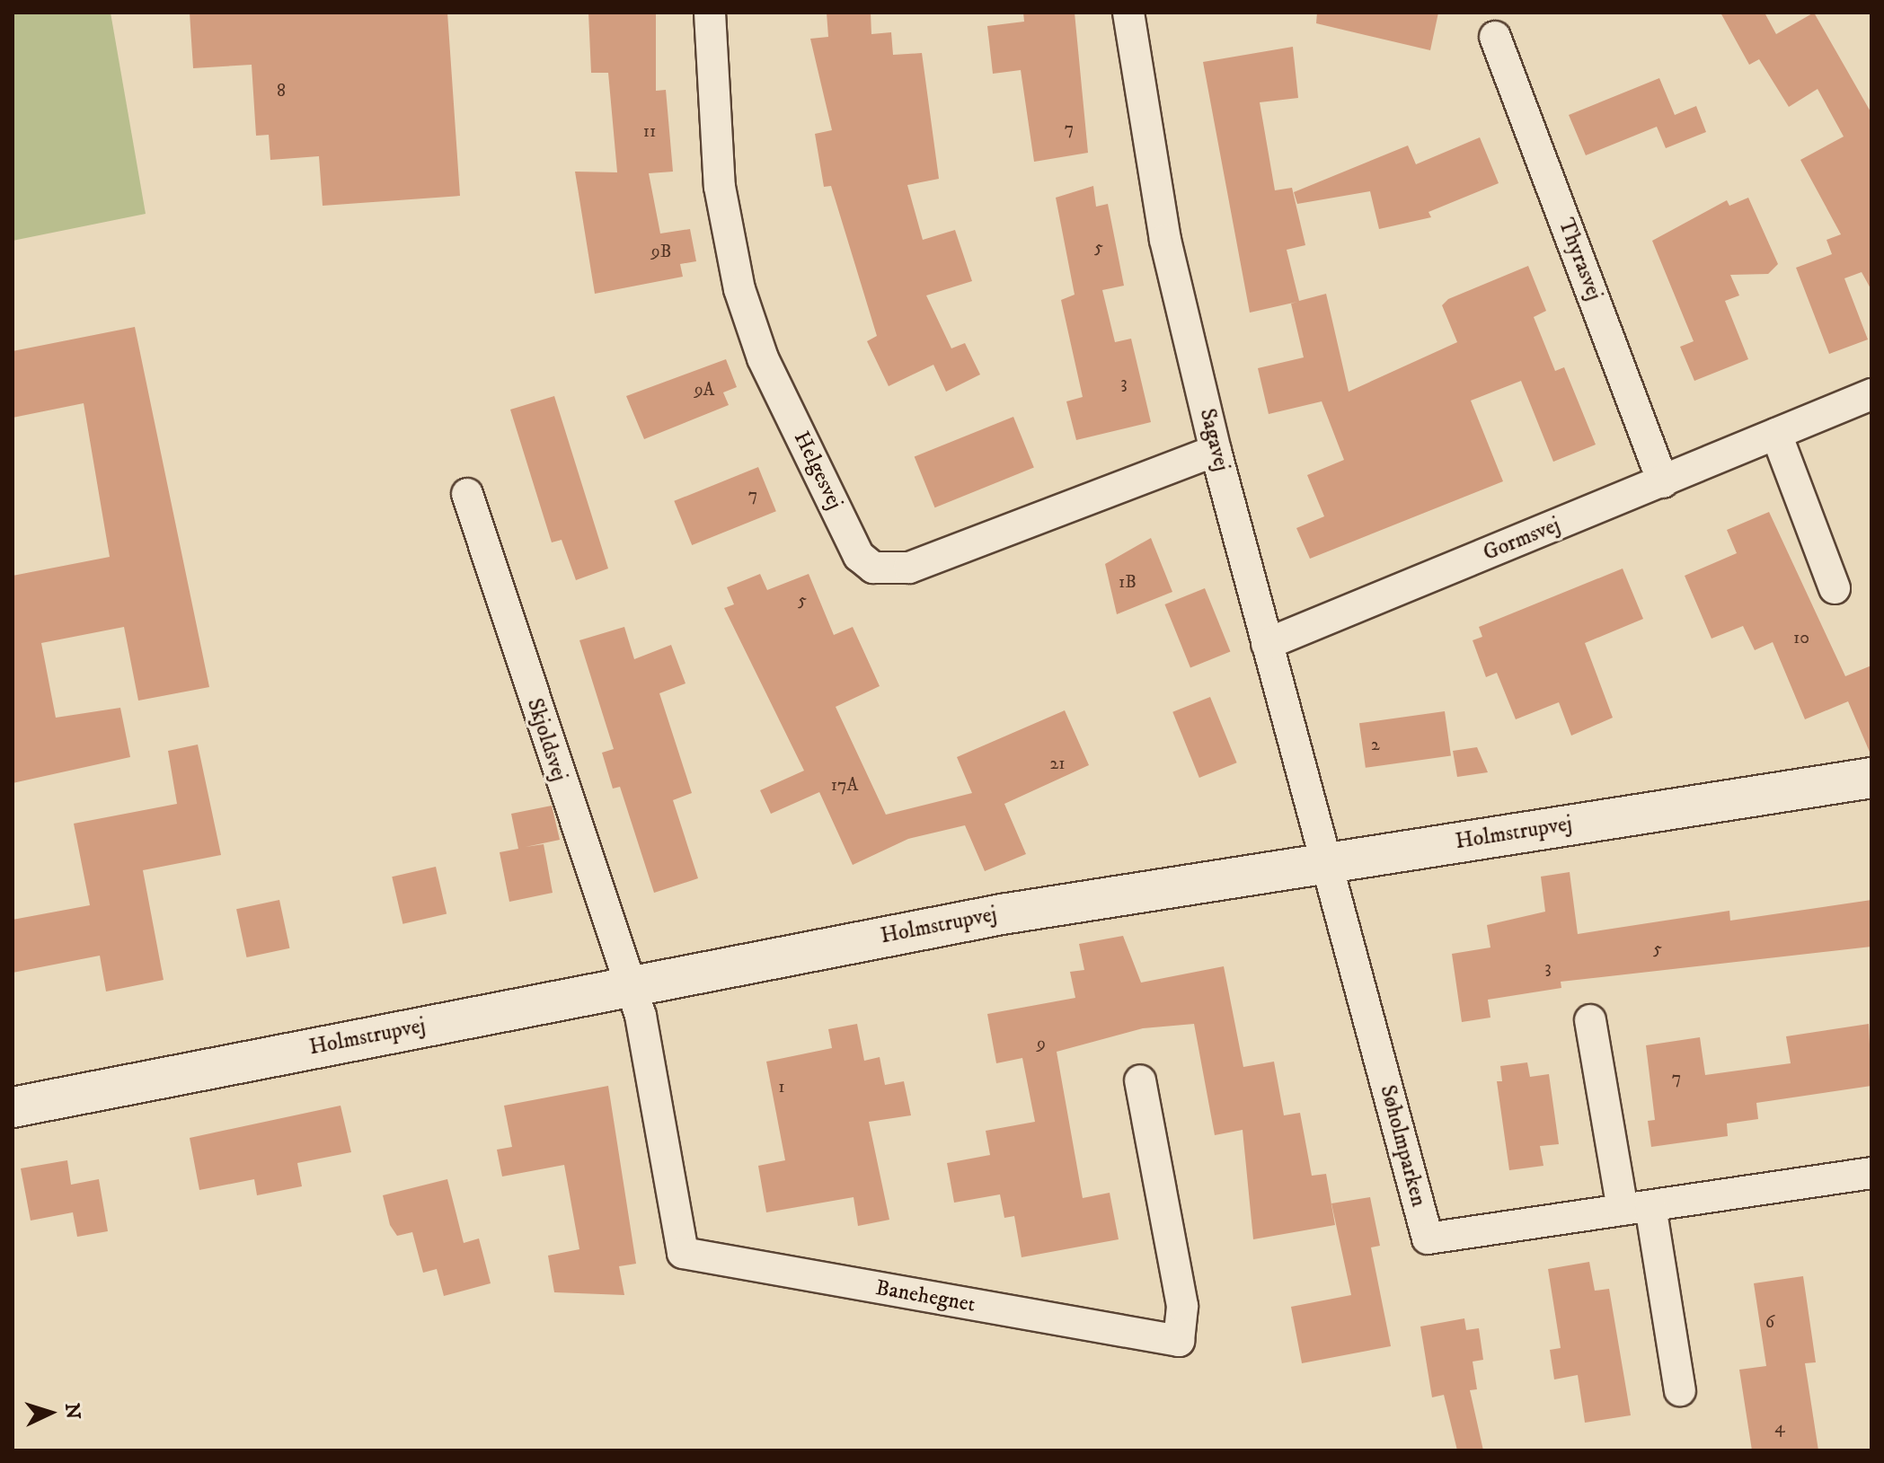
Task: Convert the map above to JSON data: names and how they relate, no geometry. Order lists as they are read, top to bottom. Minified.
{"streets":{"street":["Thyrasvej","Sagavej","Helgesvej","Gormsvej","Skjoldsvej","Holmstrupvej","Søholmparken","Banehegnet"]},"crossings":[["Thyrasvej","Gormsvej"],["Sagavej","Helgesvej"],["Sagavej","Gormsvej"],["Sagavej","Holmstrupvej"],["Sagavej","Søholmparken"],["Skjoldsvej","Holmstrupvej"],["Skjoldsvej","Banehegnet"],["Holmstrupvej","Søholmparken"],["Holmstrupvej","Banehegnet"]],"house_numbers":["8","7","11","5","9B","3","9A","7","1B","5","10","2","21","17A","5","3","9","7","1","6","4"],"north":"right"}
